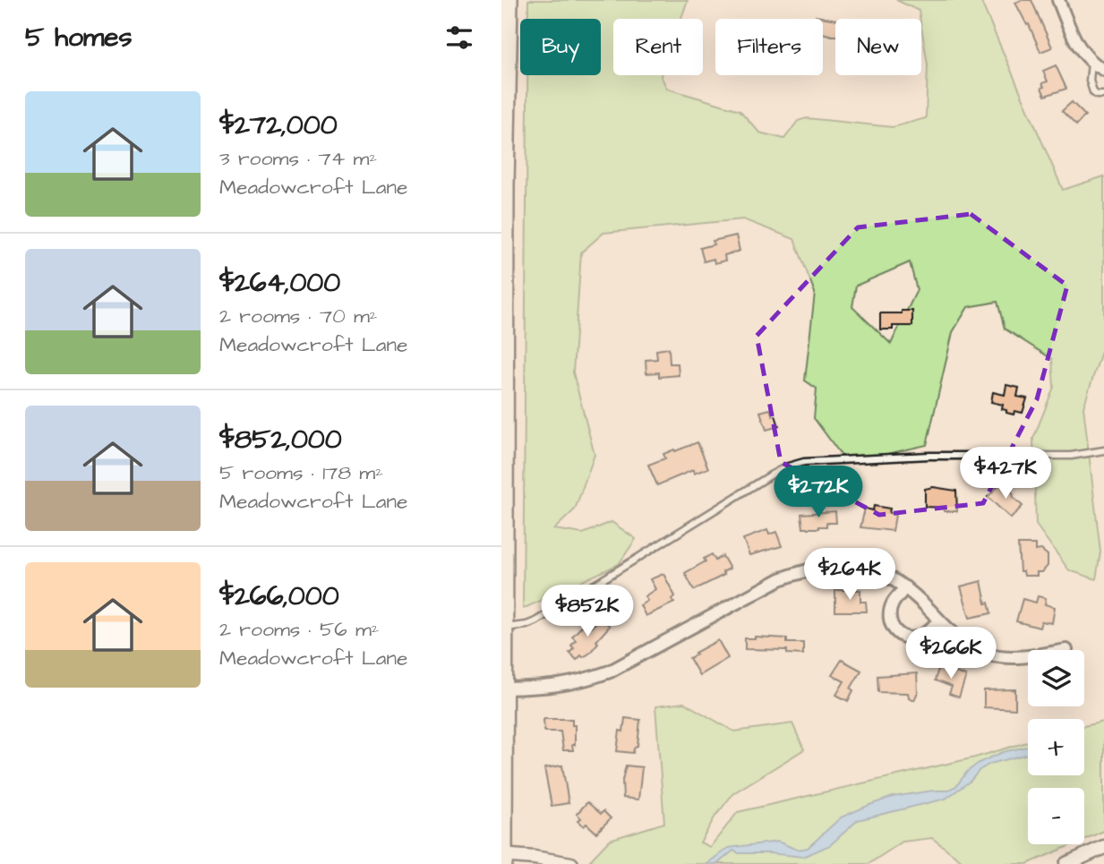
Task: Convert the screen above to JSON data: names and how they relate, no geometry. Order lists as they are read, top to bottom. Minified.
{"page":{"heading":"5 homes","chip":["Buy","Rent","Filters","New"],"list":[{"name":"$272,000","note":"3 rooms · 74 m² · Meadowcroft Lane"},{"name":"$264,000","note":"2 rooms · 70 m² · Meadowcroft Lane"},{"name":"$852,000","note":"5 rooms · 178 m² · Meadowcroft Lane"},{"name":"$266,000","note":"2 rooms · 56 m² · Meadowcroft Lane"}],"price":["$427K","$272K","$264K","$852K","$266K"],"map_buttons":["+","−"]}}
